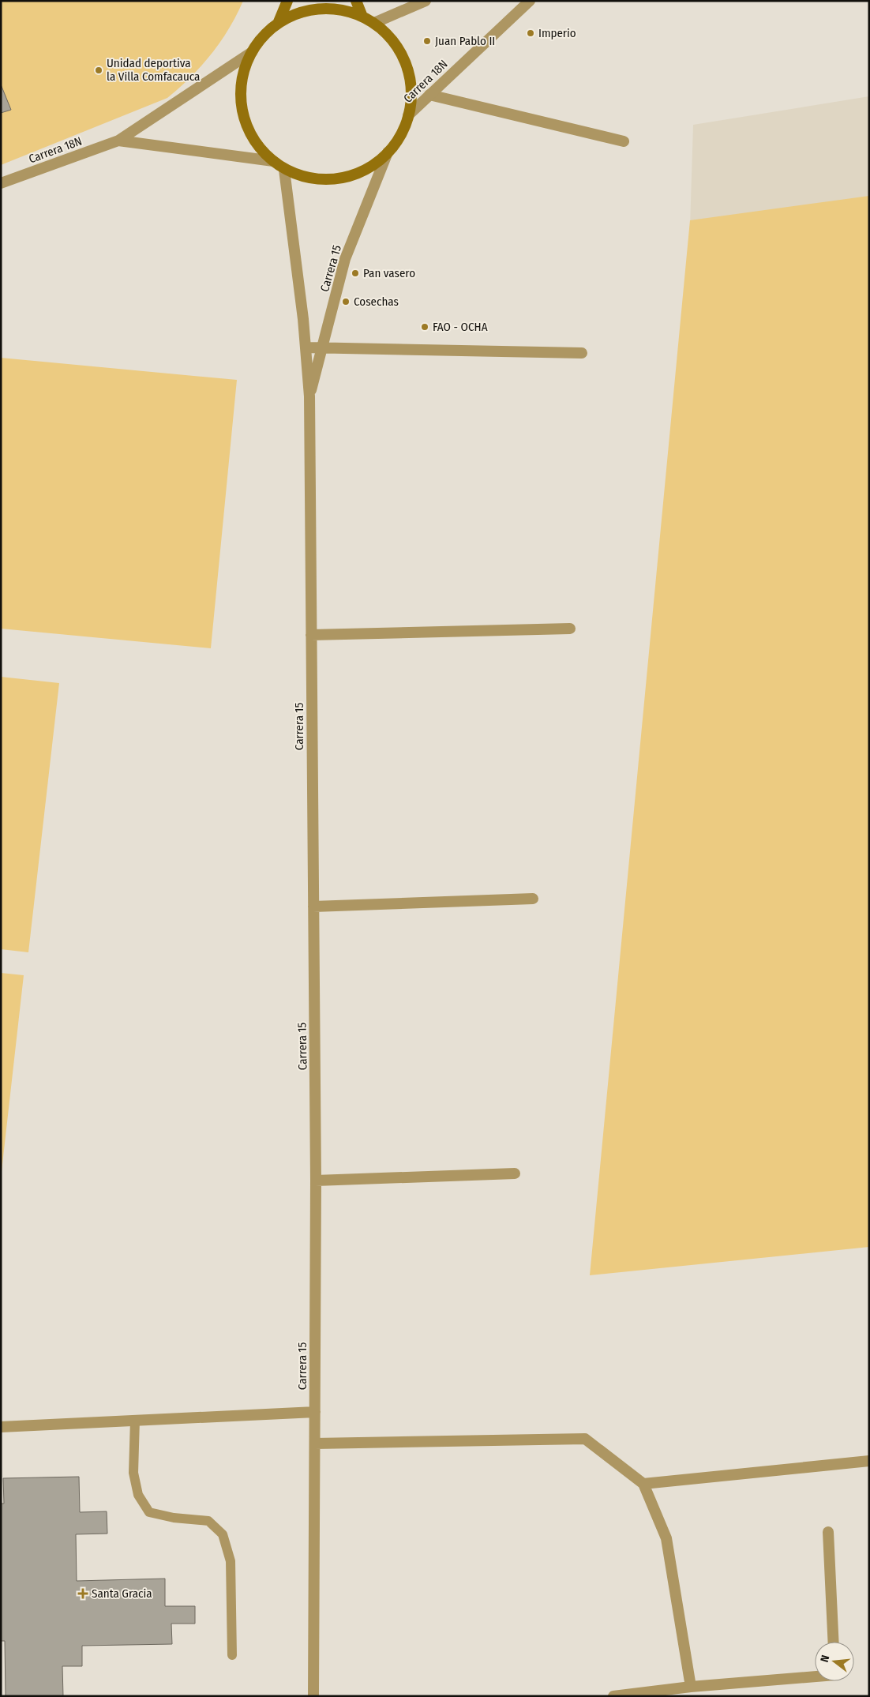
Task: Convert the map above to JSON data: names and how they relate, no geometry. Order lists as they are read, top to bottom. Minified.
{"streets":{"street":["Carrera 18N","Carrera 15"]},"places":{"other":["Imperio","Juan Pablo II","Unidad deportiva la Villa Comfacauca","Pan vasero","Cosechas","FAO - OCHA"],"health":["Santa Gracia"]},"north":"left"}
